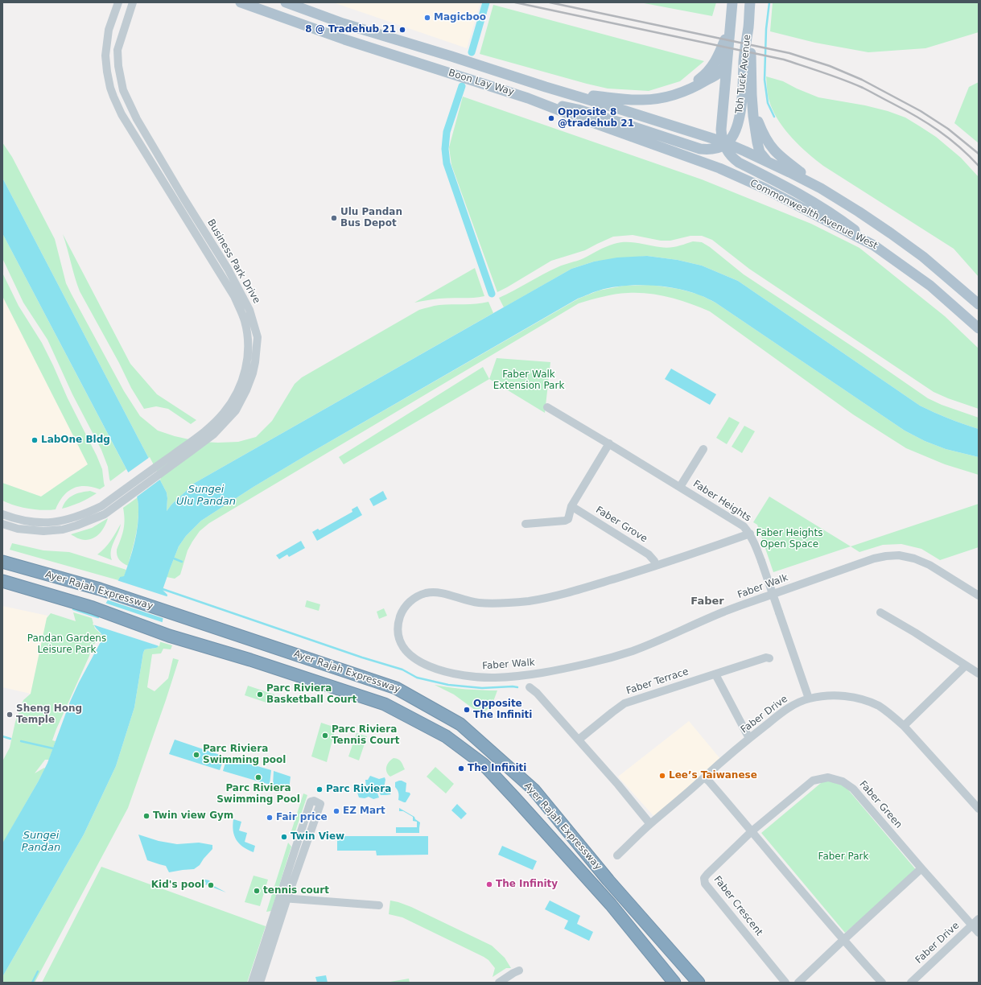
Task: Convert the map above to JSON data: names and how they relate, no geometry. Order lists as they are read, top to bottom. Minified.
{"streets":{"highway":["Ayer Rajah Expressway"],"main road":["Toh Tuck Avenue","Boon Lay Way","Commonwealth Avenue West"],"street":["Business Park Drive","Faber Heights","Faber Grove","Faber Walk","Faber Terrace","Faber Drive","Faber Green","Faber Crescent"]},"crossings":[["Toh Tuck Avenue","Boon Lay Way"],["Toh Tuck Avenue","Commonwealth Avenue West"],["Boon Lay Way","Commonwealth Avenue West"],["Faber Heights","Faber Walk"],["Faber Heights","Faber Drive"],["Faber Grove","Faber Walk"],["Faber Drive","Faber Green"],["Faber Green","Faber Crescent"]],"districts":["Faber"],"water":["Sungei Ulu Pandan","Sungei Pandan"],"parks":["Faber Walk Extension Park","Faber Heights Open Space","Pandan Gardens Leisure Park","Faber Park"],"places":["Magicboo","8 @ Tradehub 21","Opposite 8 @tradehub 21","Ulu Pandan Bus Depot","LabOne Bldg","Parc Riviera Basketball Court","Opposite The Infiniti","Sheng Hong Temple","Parc Riviera Tennis Court","Parc Riviera Swimming pool","The Infiniti","Lee’s Taiwanese","Parc Riviera Swimming Pool","Parc Riviera","EZ Mart","Twin view Gym","Fair price","Twin View","The Infinity","Kid's pool","tennis court"]}
